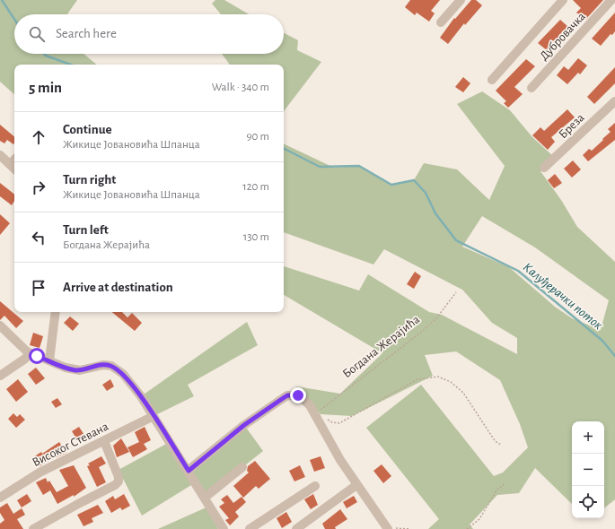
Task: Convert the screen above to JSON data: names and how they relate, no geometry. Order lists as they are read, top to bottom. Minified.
{"streets":{"street":["Дубровачка","Бреза","Високог Стевана"],"path":["Богдана Жерајића"]},"water":["Калуђерачки поток"],"page":{"search":"Search here","heading":["5 min","Walk · 340 m"],"list":[["Continue","Жикице Јовановића Шпанца","90 m"],["Turn right","Жикице Јовановића Шпанца","120 m"],["Turn left","Богдана Жерајића","130 m"],"Arrive at destination"],"map_buttons":["+","−"]}}
